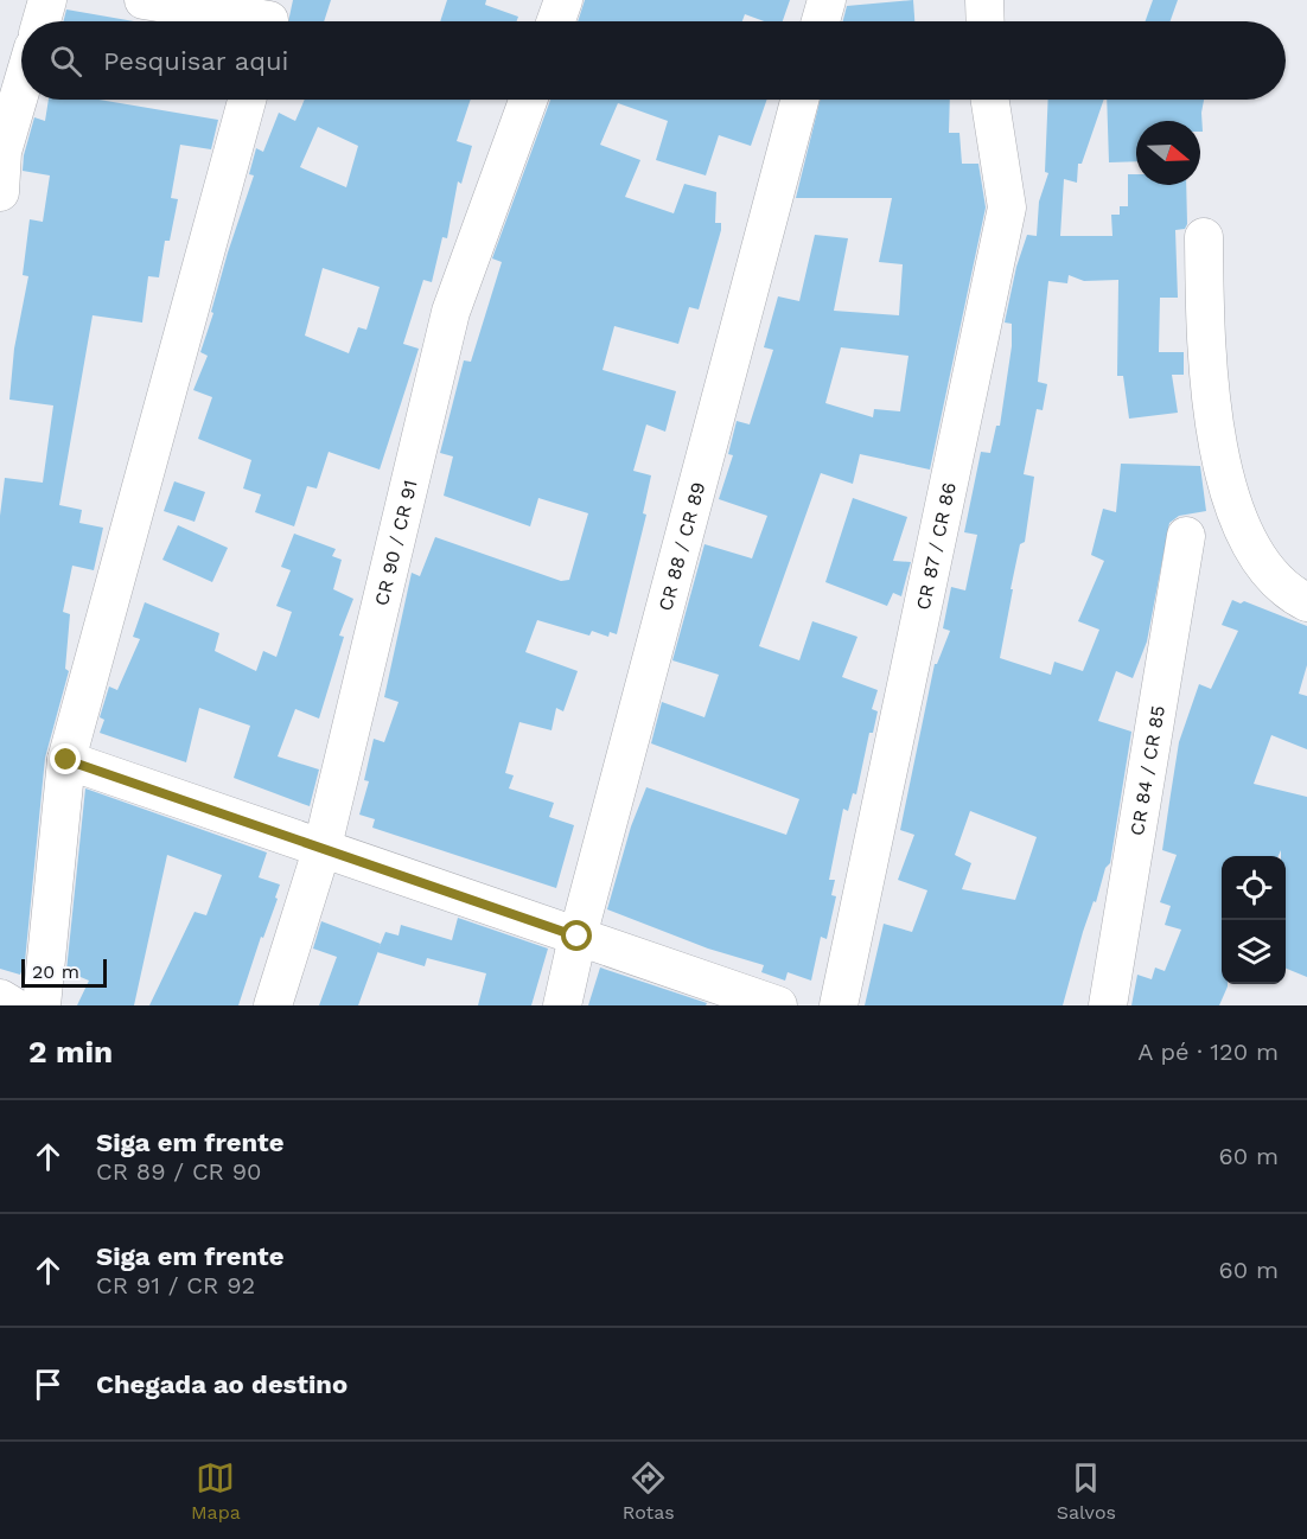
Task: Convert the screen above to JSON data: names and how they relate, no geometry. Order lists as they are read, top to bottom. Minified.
{"streets":{"street":["CR 90 / CR 91","CR 88 / CR 89","CR 87 / CR 86","CR 84 / CR 85"]},"scale_bar":"20 m","north":"right","page":{"search":"Pesquisar aqui","scale":"20 m","heading":["2 min","A pé · 120 m"],"list":[["Siga em frente","CR 89 / CR 90","60 m"],["Siga em frente","CR 91 / CR 92","60 m"],"Chegada ao destino"],"nav":["Mapa","Rotas","Salvos"]}}
